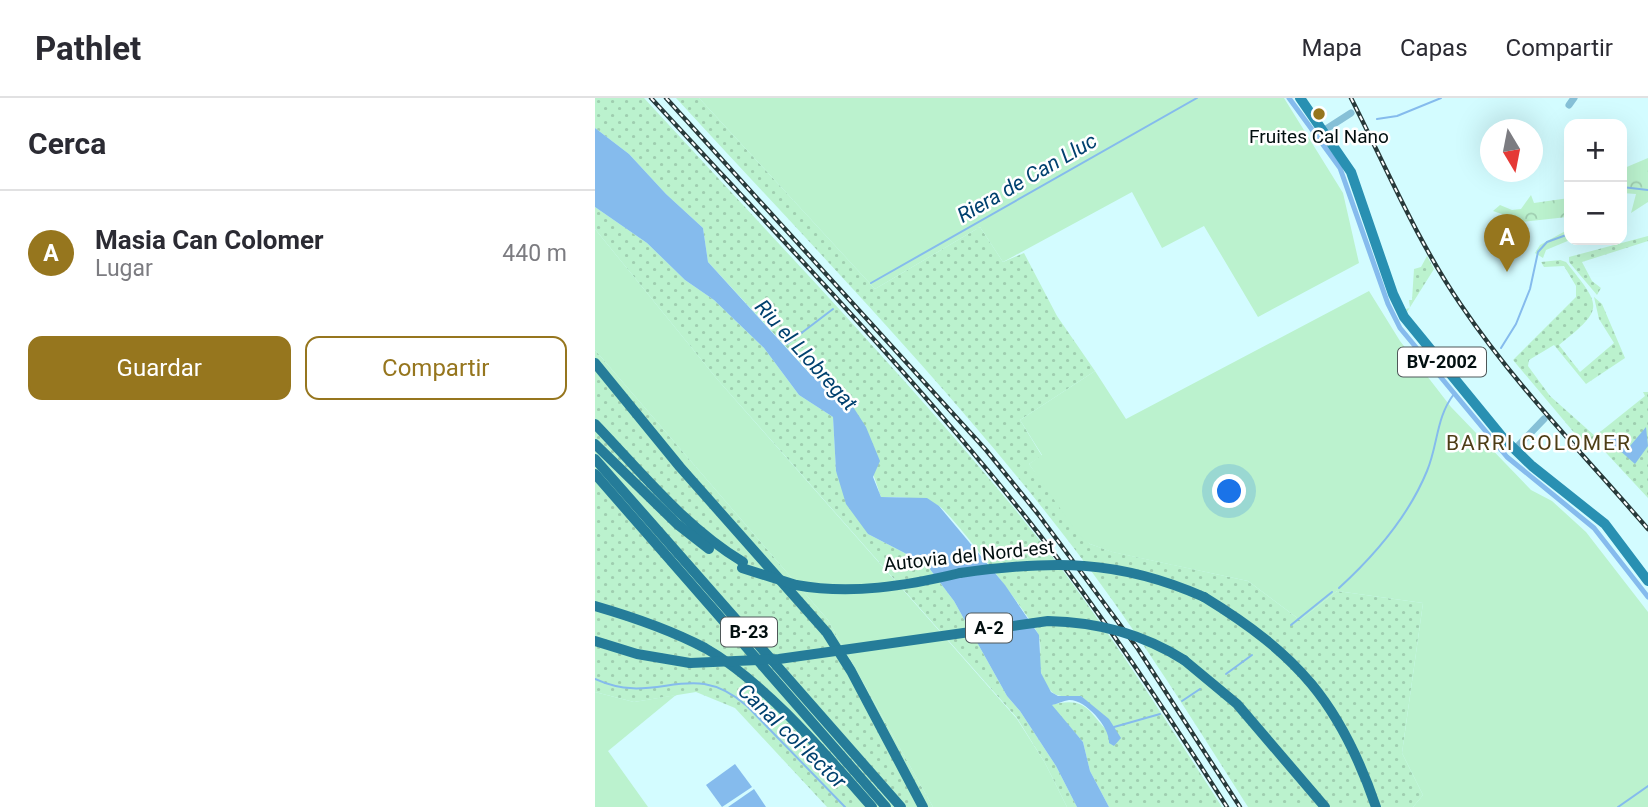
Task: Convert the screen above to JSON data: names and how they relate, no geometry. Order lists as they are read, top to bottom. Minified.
{"streets":{"highway":["Autovia del Nord-est","A-2","B-23"],"main road":["BV-2002"]},"districts":["BARRI COLOMER"],"water":["Riera de Can Lluc","Riu el Llobregat","Canal col·lector"],"places":["Fruites Cal Nano"],"north":"bottom","page":{"header":"Pathlet","nav":["Mapa","Capas","Compartir"],"heading":"Cerca","map_buttons":["+","−"],"list":[{"mark":"A","name":"Masia Can Colomer","note":"Lugar","value":"440 m"}],"pins":"A","buttons":["Guardar","Compartir"]}}
